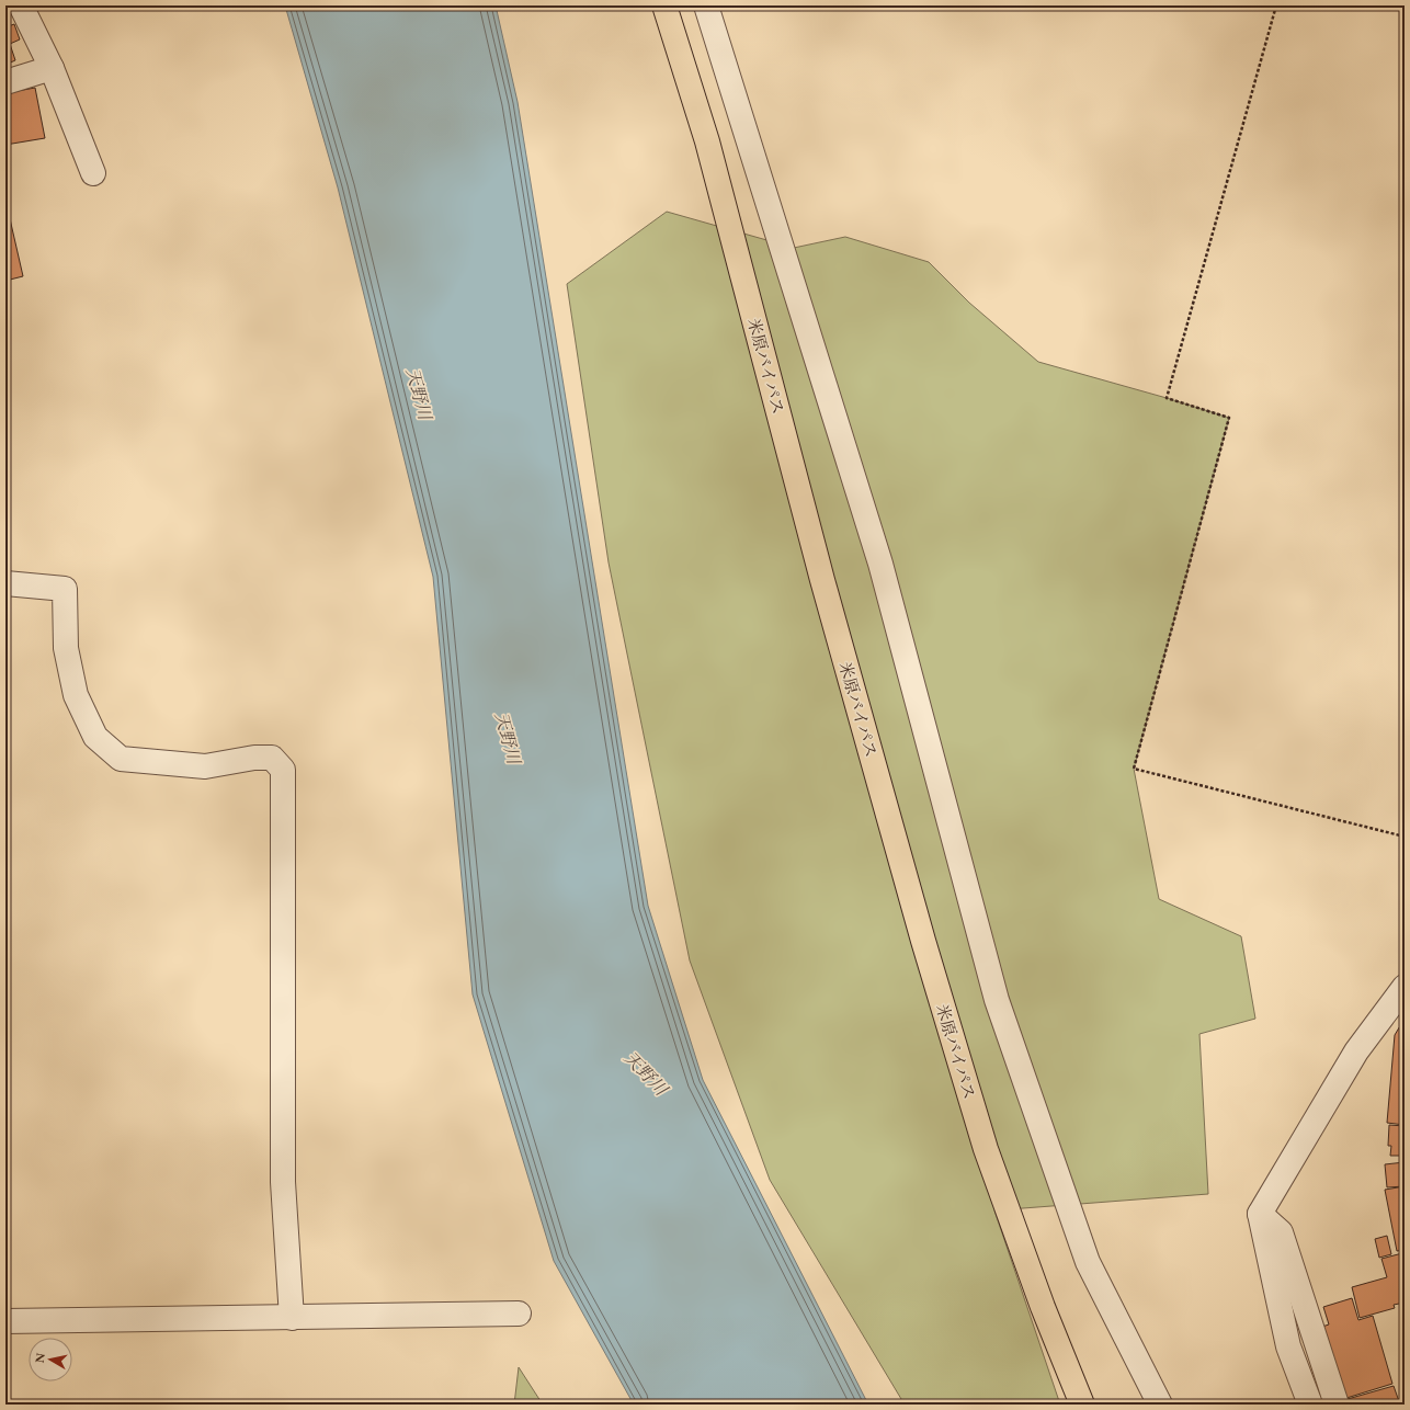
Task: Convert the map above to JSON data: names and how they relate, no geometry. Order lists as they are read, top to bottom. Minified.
{"streets":{"highway":["米原バイパス"]},"water":["天野川"],"north":"left"}
